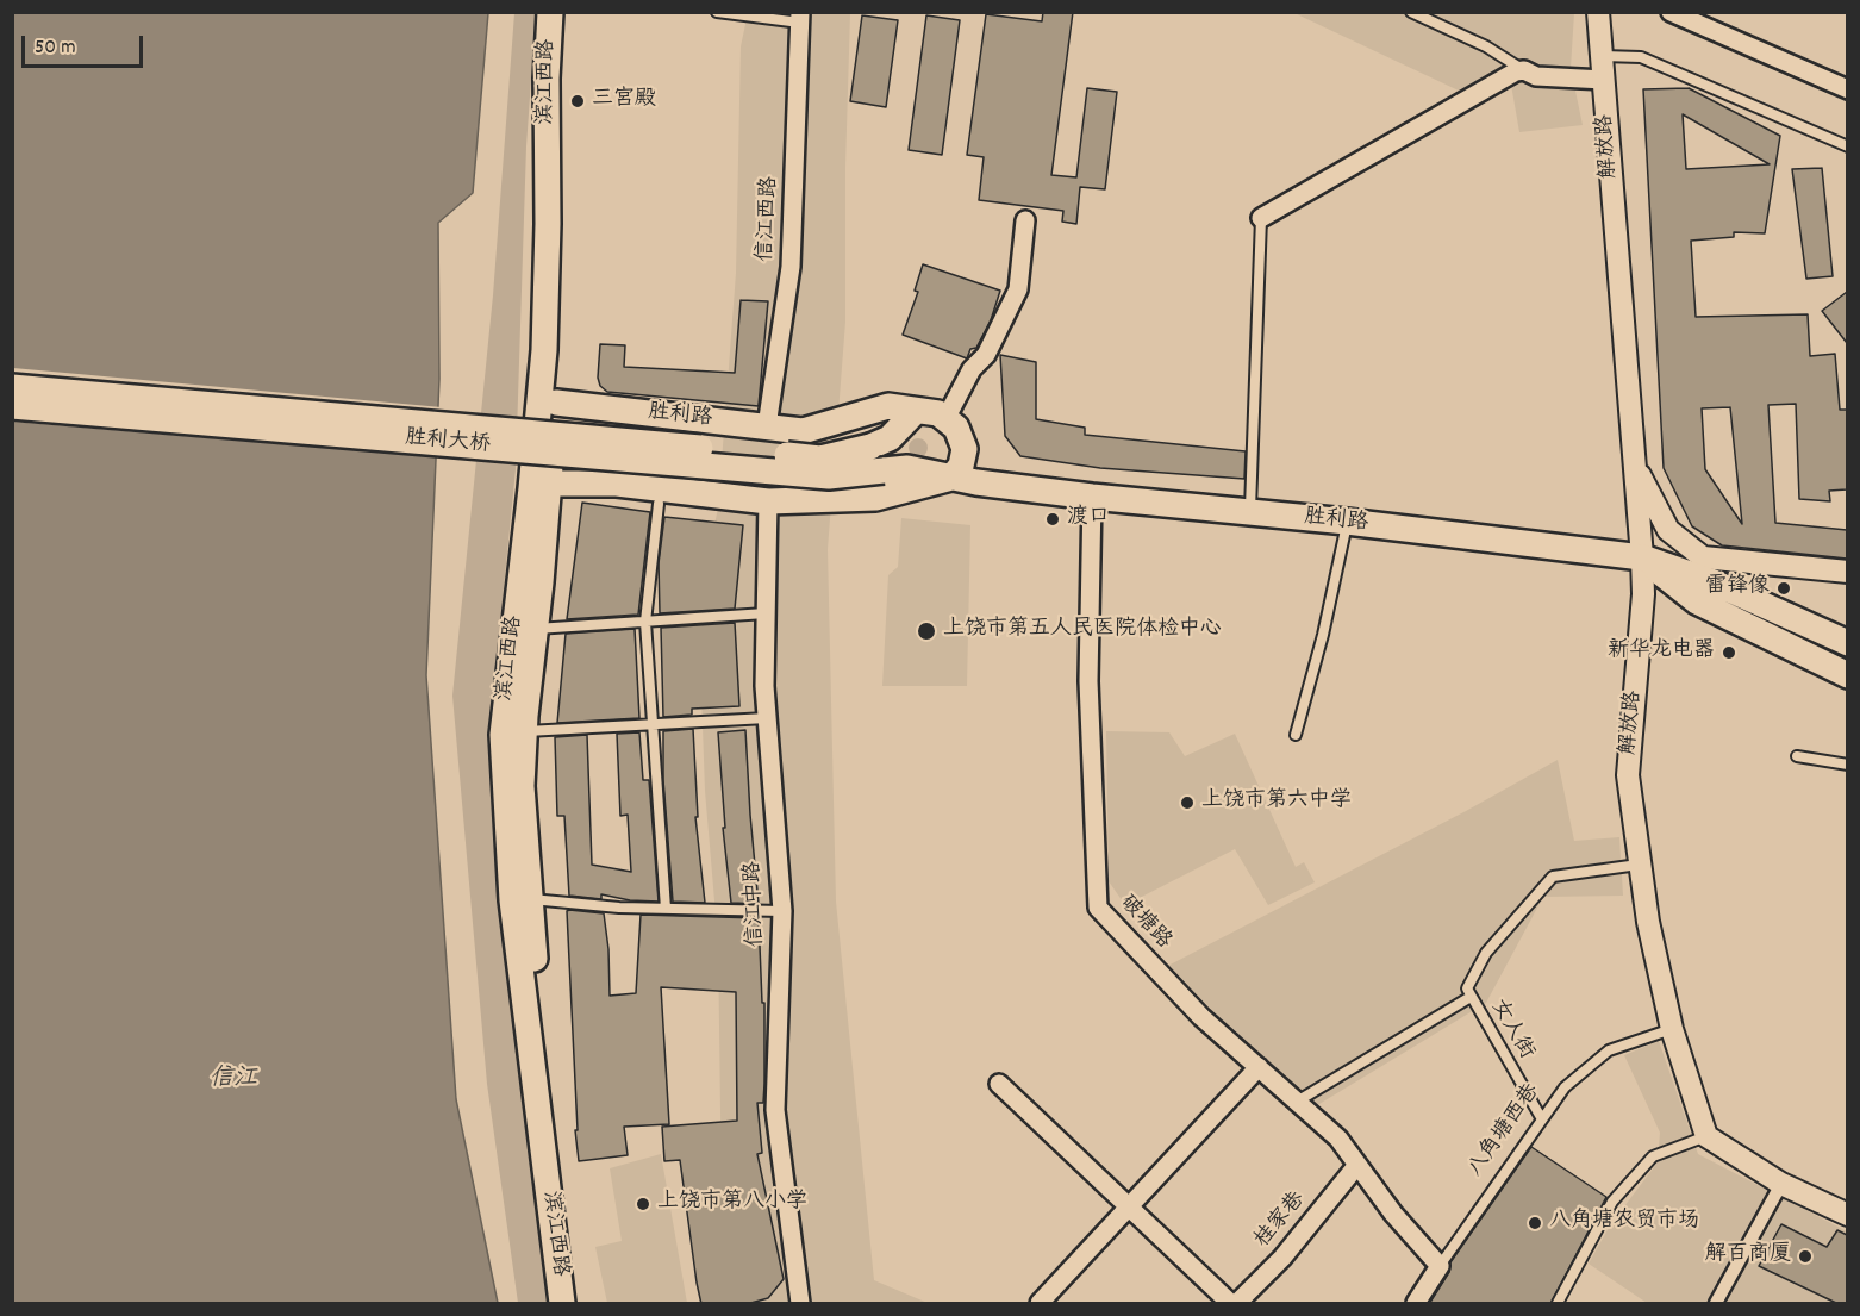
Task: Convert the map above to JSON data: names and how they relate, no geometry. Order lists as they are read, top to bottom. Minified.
{"streets":{"main road":["滨江西路","胜利路","胜利大桥"],"street":["解放路","信江西路","信江中路","破塘路","八角塘西巷","桂家巷"],"lane":["女人街"]},"crossings":[["滨江西路","胜利路"],["解放路","胜利路"],["解放路","八角塘西巷"],["信江西路","胜利路"],["胜利路","胜利大桥"],["胜利路","破塘路"],["破塘路","八角塘西巷"],["破塘路","桂家巷"],["女人街","八角塘西巷"]],"water":["信江"],"places":["三宫殿","渡口","雷锋像","上饶市第五人民医院体检中心","新华龙电器","上饶市第六中学","上饶市第八小学","八角塘农贸市场","解百商厦"],"scale_bar":"50 m"}
